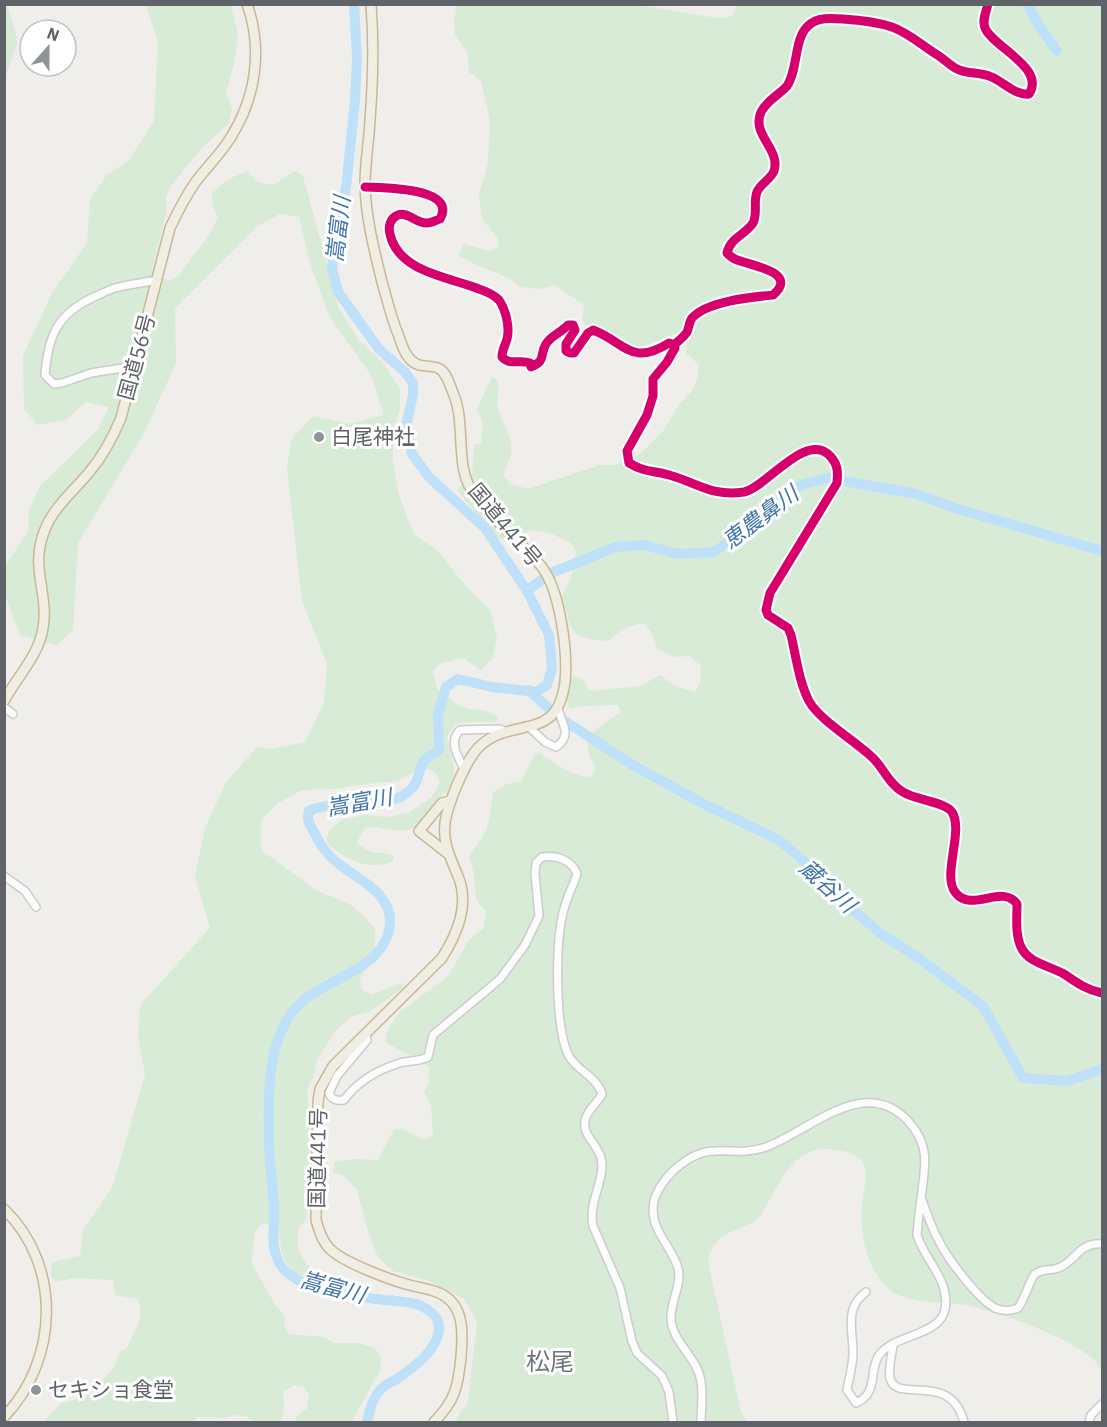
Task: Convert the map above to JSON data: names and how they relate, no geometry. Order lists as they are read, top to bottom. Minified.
{"streets":{"highway":["国道56号","国道441号"]},"districts":["松尾"],"water":["嵩富川","恵農鼻川","蔵谷川"],"places":["白尾神社","セキショ食堂"],"north":"top"}
